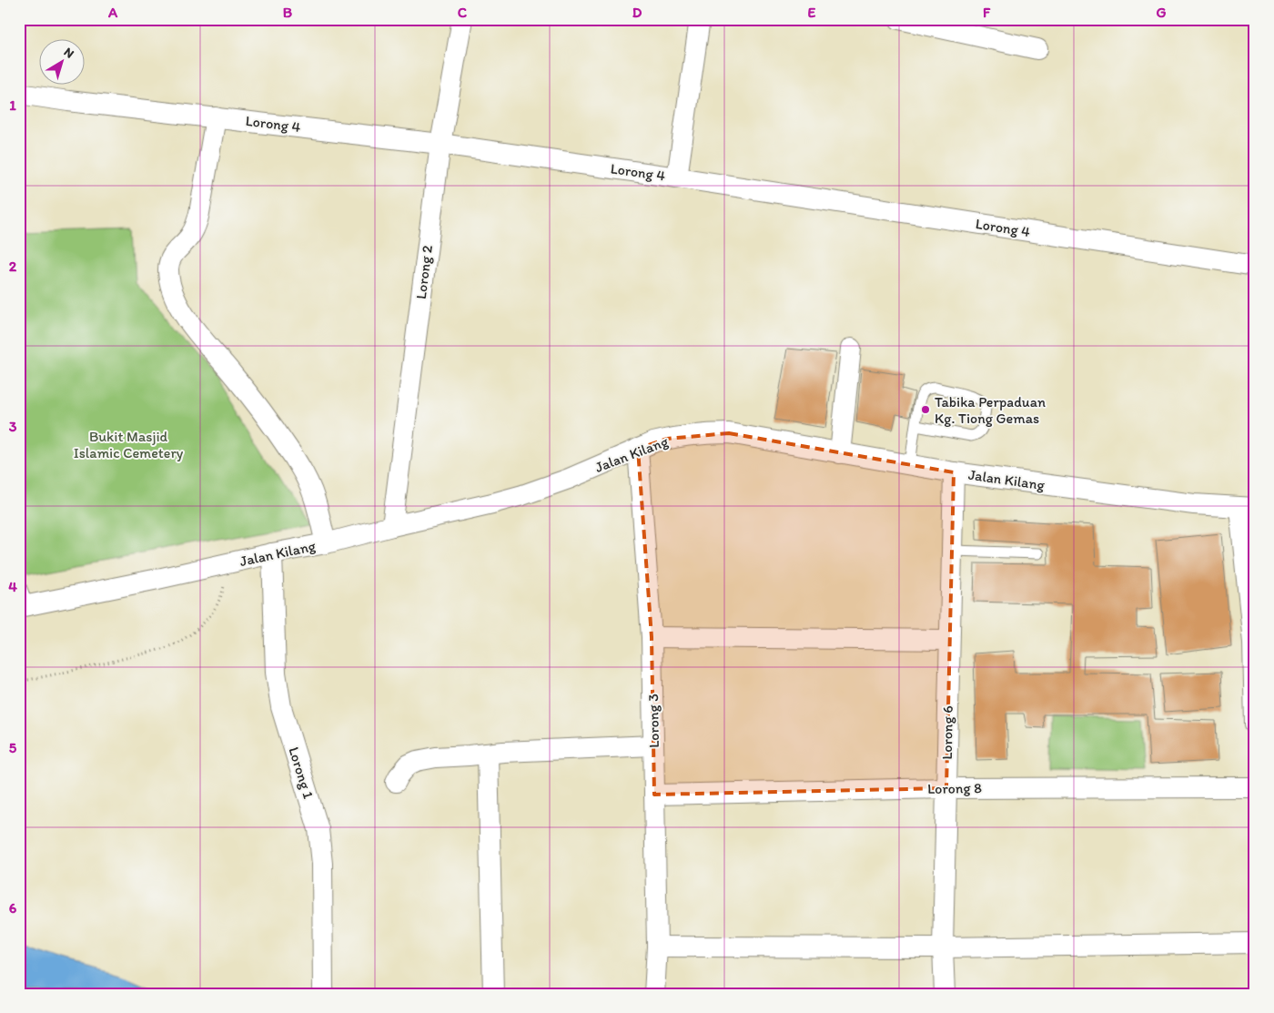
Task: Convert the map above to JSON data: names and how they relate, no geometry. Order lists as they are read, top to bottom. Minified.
{"streets":{"street":["Lorong 4","Lorong 2","Jalan Kilang","Lorong 3","Lorong 6","Lorong 1","Lorong 8"]},"crossings":[["Lorong 4","Lorong 2"],["Lorong 2","Jalan Kilang"],["Jalan Kilang","Lorong 3"],["Jalan Kilang","Lorong 6"],["Jalan Kilang","Lorong 1"],["Lorong 3","Lorong 8"],["Lorong 6","Lorong 8"]],"parks":["Bukit Masjid Islamic Cemetery"],"places":["Tabika Perpaduan Kg. Tiong Gemas"],"north":"top right","grid":{"columns":["A","B","C","D","E","F","G"],"rows":["1","2","3","4","5","6"]}}
